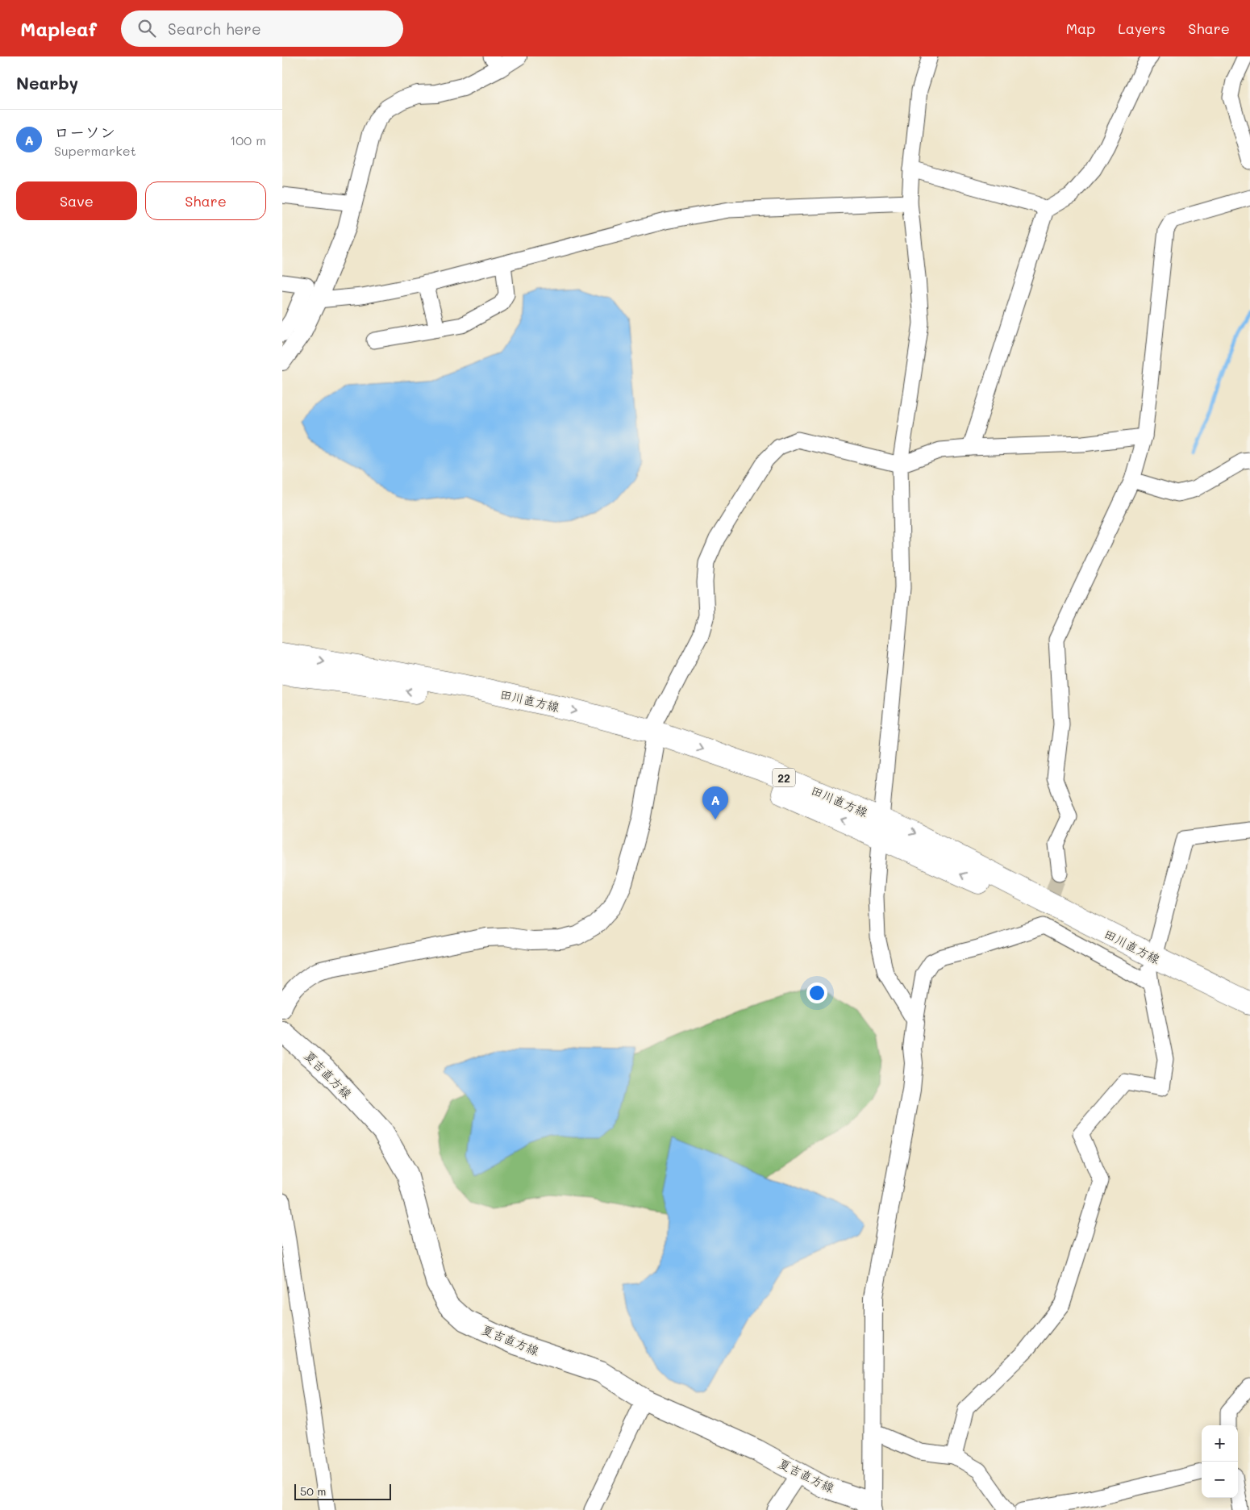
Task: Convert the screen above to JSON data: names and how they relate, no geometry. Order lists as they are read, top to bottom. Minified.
{"streets":{"main road":["田川直方線","22","夏吉直方線"]},"scale_bar":"50 m","page":{"header":"Mapleaf","search":"Search here","nav":["Map","Layers","Share"],"heading":"Nearby","list":[{"mark":"A","name":"ローソン","note":"Supermarket","value":"100 m"}],"buttons":["Save","Share"],"pins":"A","map_buttons":["+","−"],"scale":"50 m"}}
